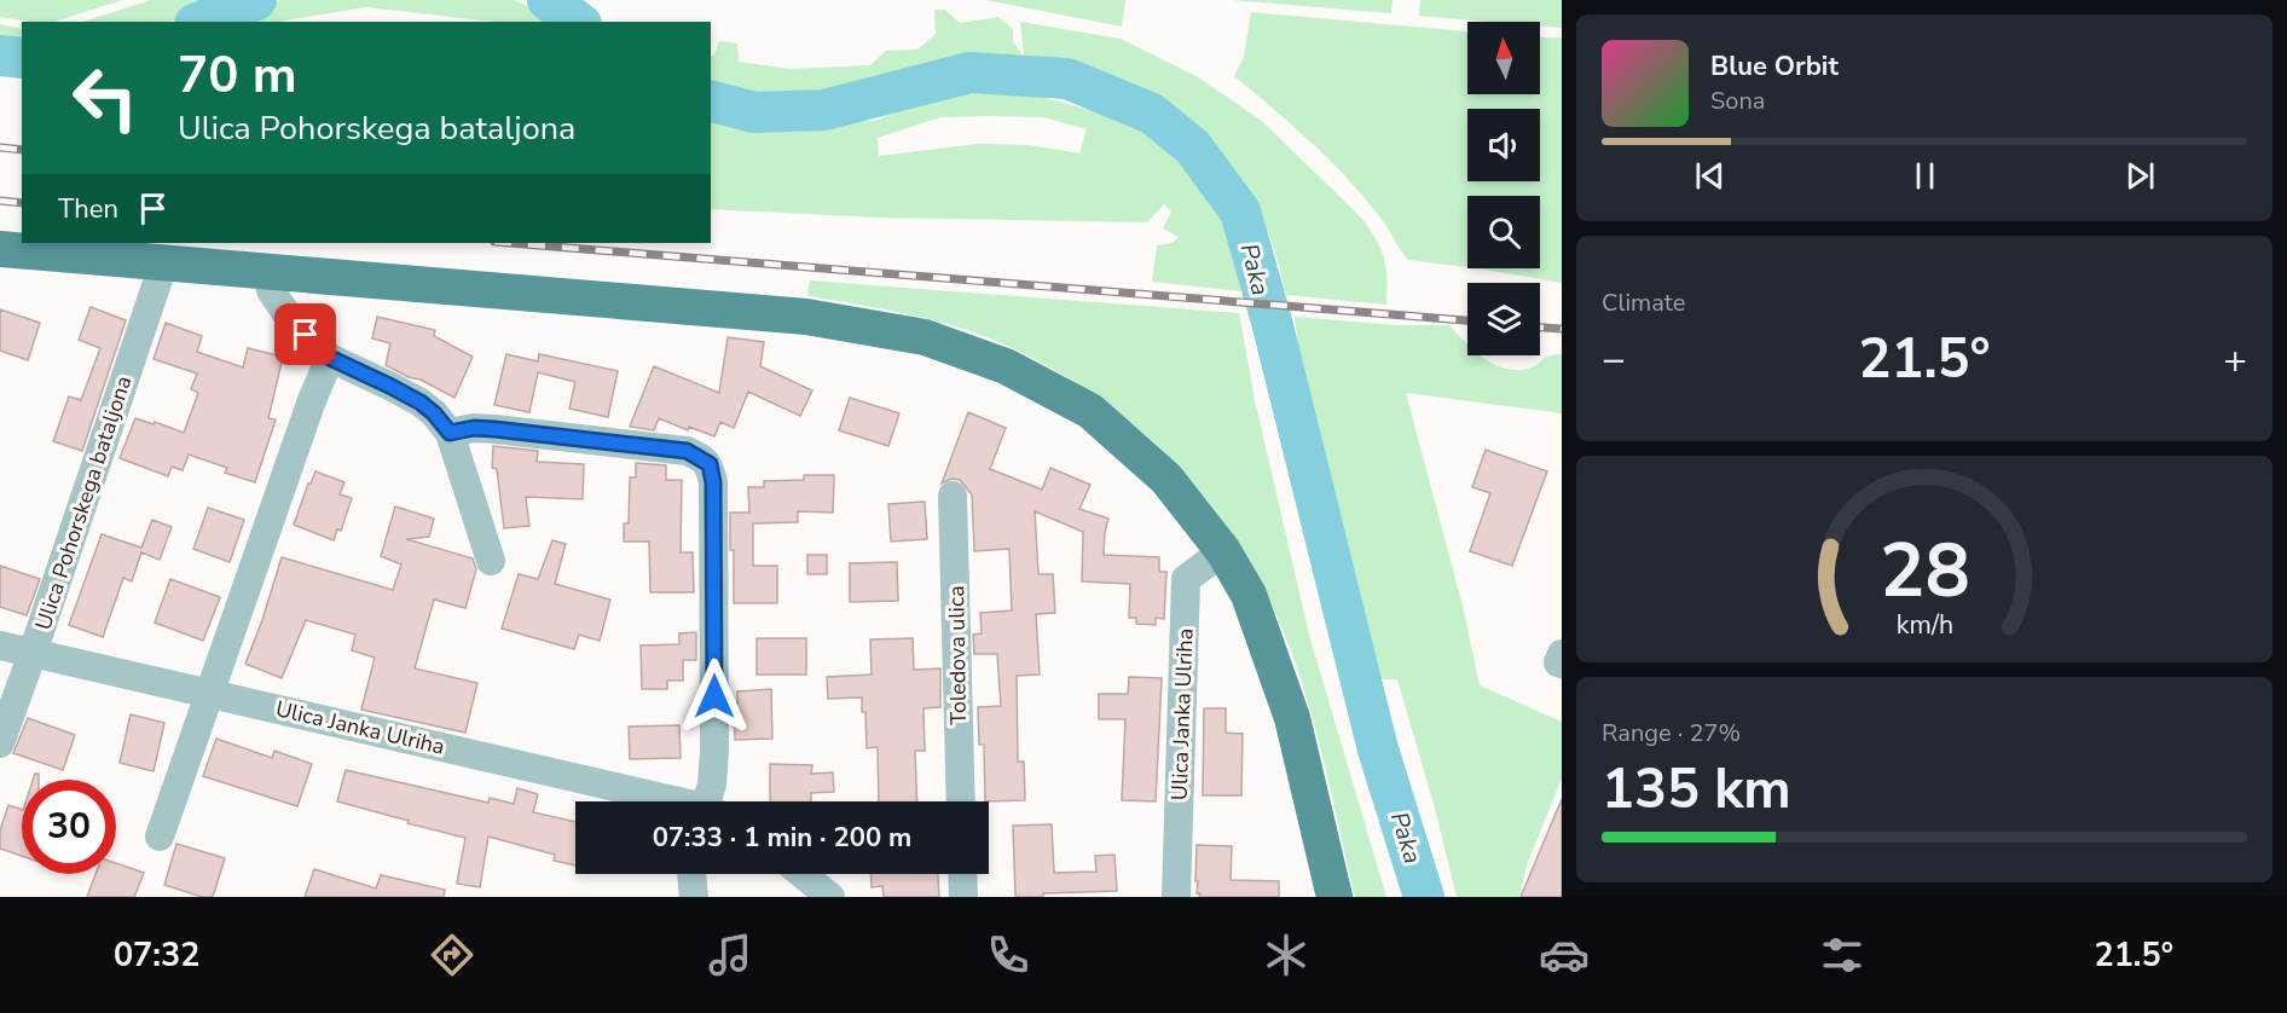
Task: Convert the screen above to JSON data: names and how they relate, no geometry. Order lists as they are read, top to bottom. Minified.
{"streets":{"street":["Ulica Pohorskega bataljona","Toledova ulica","Ulica Janka Ulriha"]},"crossings":[["Ulica Pohorskega bataljona","Ulica Janka Ulriha"]],"water":["Paka"],"north":"top","page":{"turn":["70 m","Ulica Pohorskega bataljona"],"song":["Blue Orbit","Sona"],"then":"Then","tile":["Climate",["Range · 27%","135 km"]],"heat":["−","21.5°","+"],"limit":"30","trip":"07:33 · 1 min · 200 m","tabs":["07:32","21.5°"],"gauge":["28","km/h"]}}
